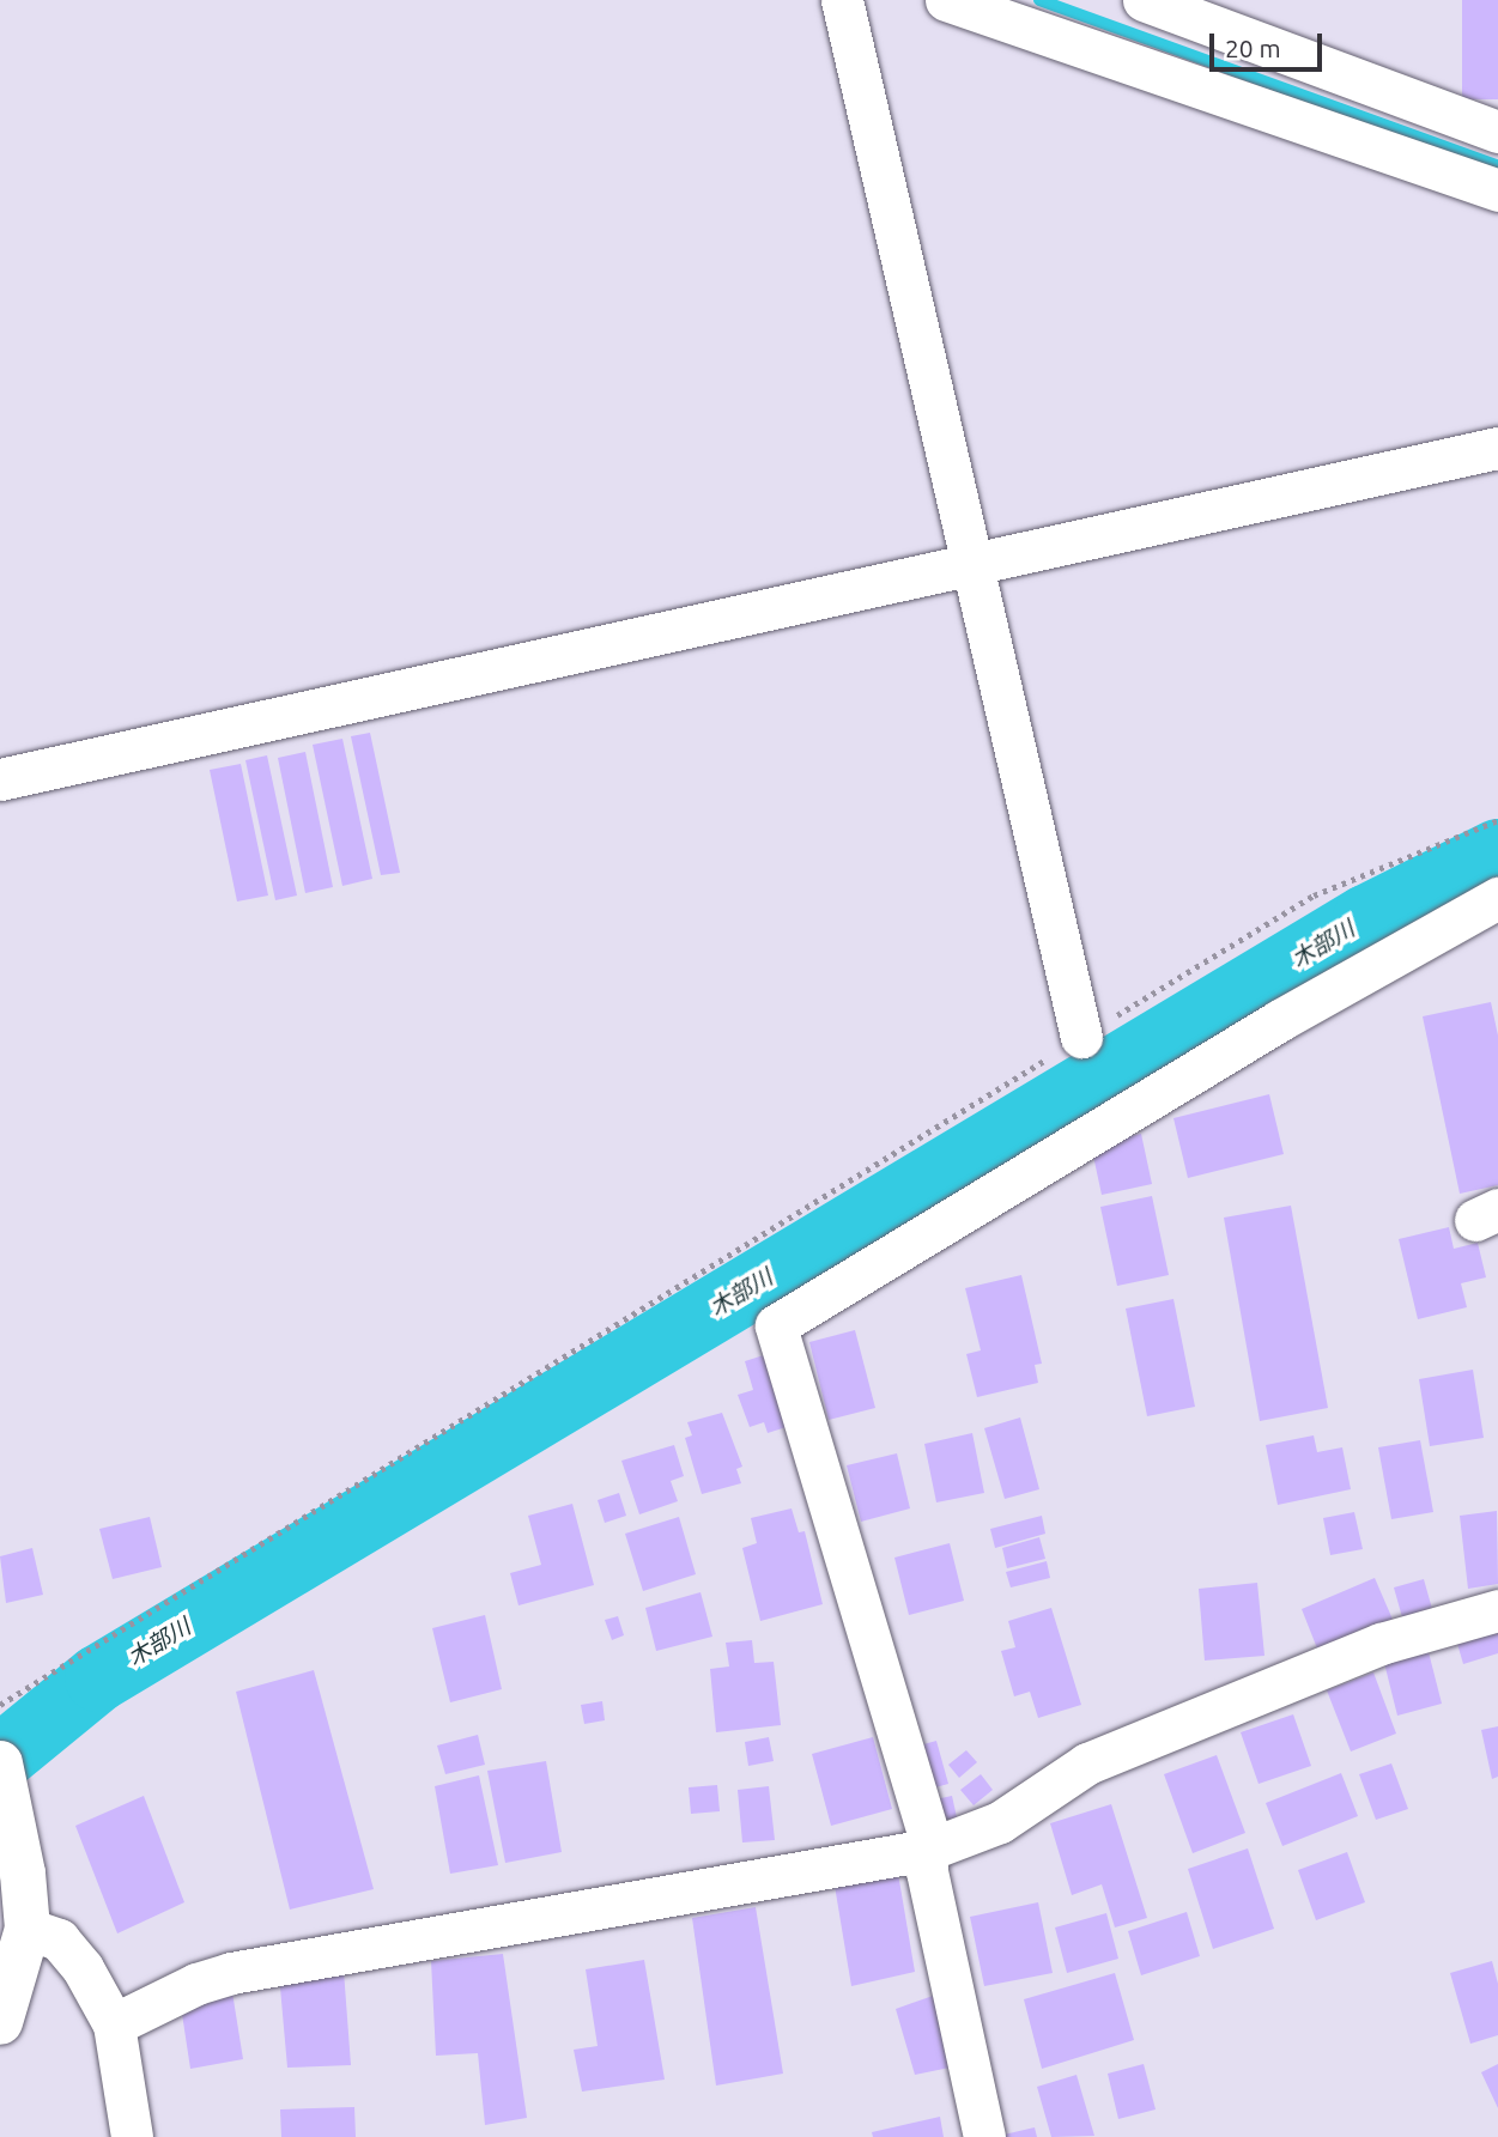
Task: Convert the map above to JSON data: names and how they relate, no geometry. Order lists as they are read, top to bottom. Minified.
{"water":["木部川"],"scale_bar":"20 m"}
